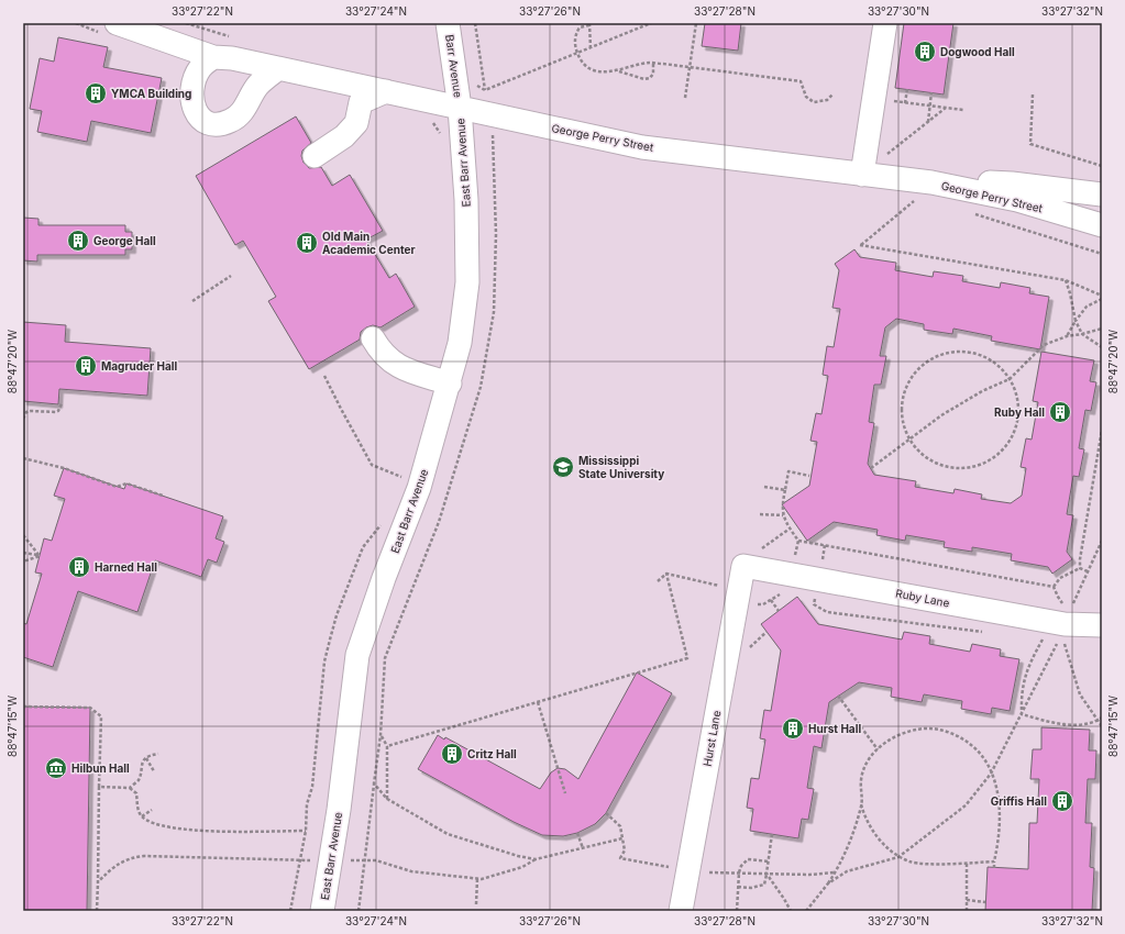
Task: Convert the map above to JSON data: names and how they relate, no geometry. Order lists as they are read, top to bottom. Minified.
{"streets":{"street":["Barr Avenue","George Perry Street","East Barr Avenue","Ruby Lane","Hurst Lane"]},"crossings":[["Barr Avenue","George Perry Street"],["Barr Avenue","East Barr Avenue"],["George Perry Street","East Barr Avenue"],["Ruby Lane","Hurst Lane"]],"places":{"building":["Dogwood Hall","YMCA Building","George Hall","Old Main Academic Center","Magruder Hall","Ruby Hall","Harned Hall","Hurst Hall","Critz Hall","Griffis Hall"],"school or university":["Mississippi State University"],"museum":["Hilbun Hall"]},"coordinates":["33°27'22\"N","33°27'24\"N","33°27'26\"N","33°27'28\"N","33°27'30\"N","33°27'32\"N","88°47'20\"W","88°47'15\"W"]}
